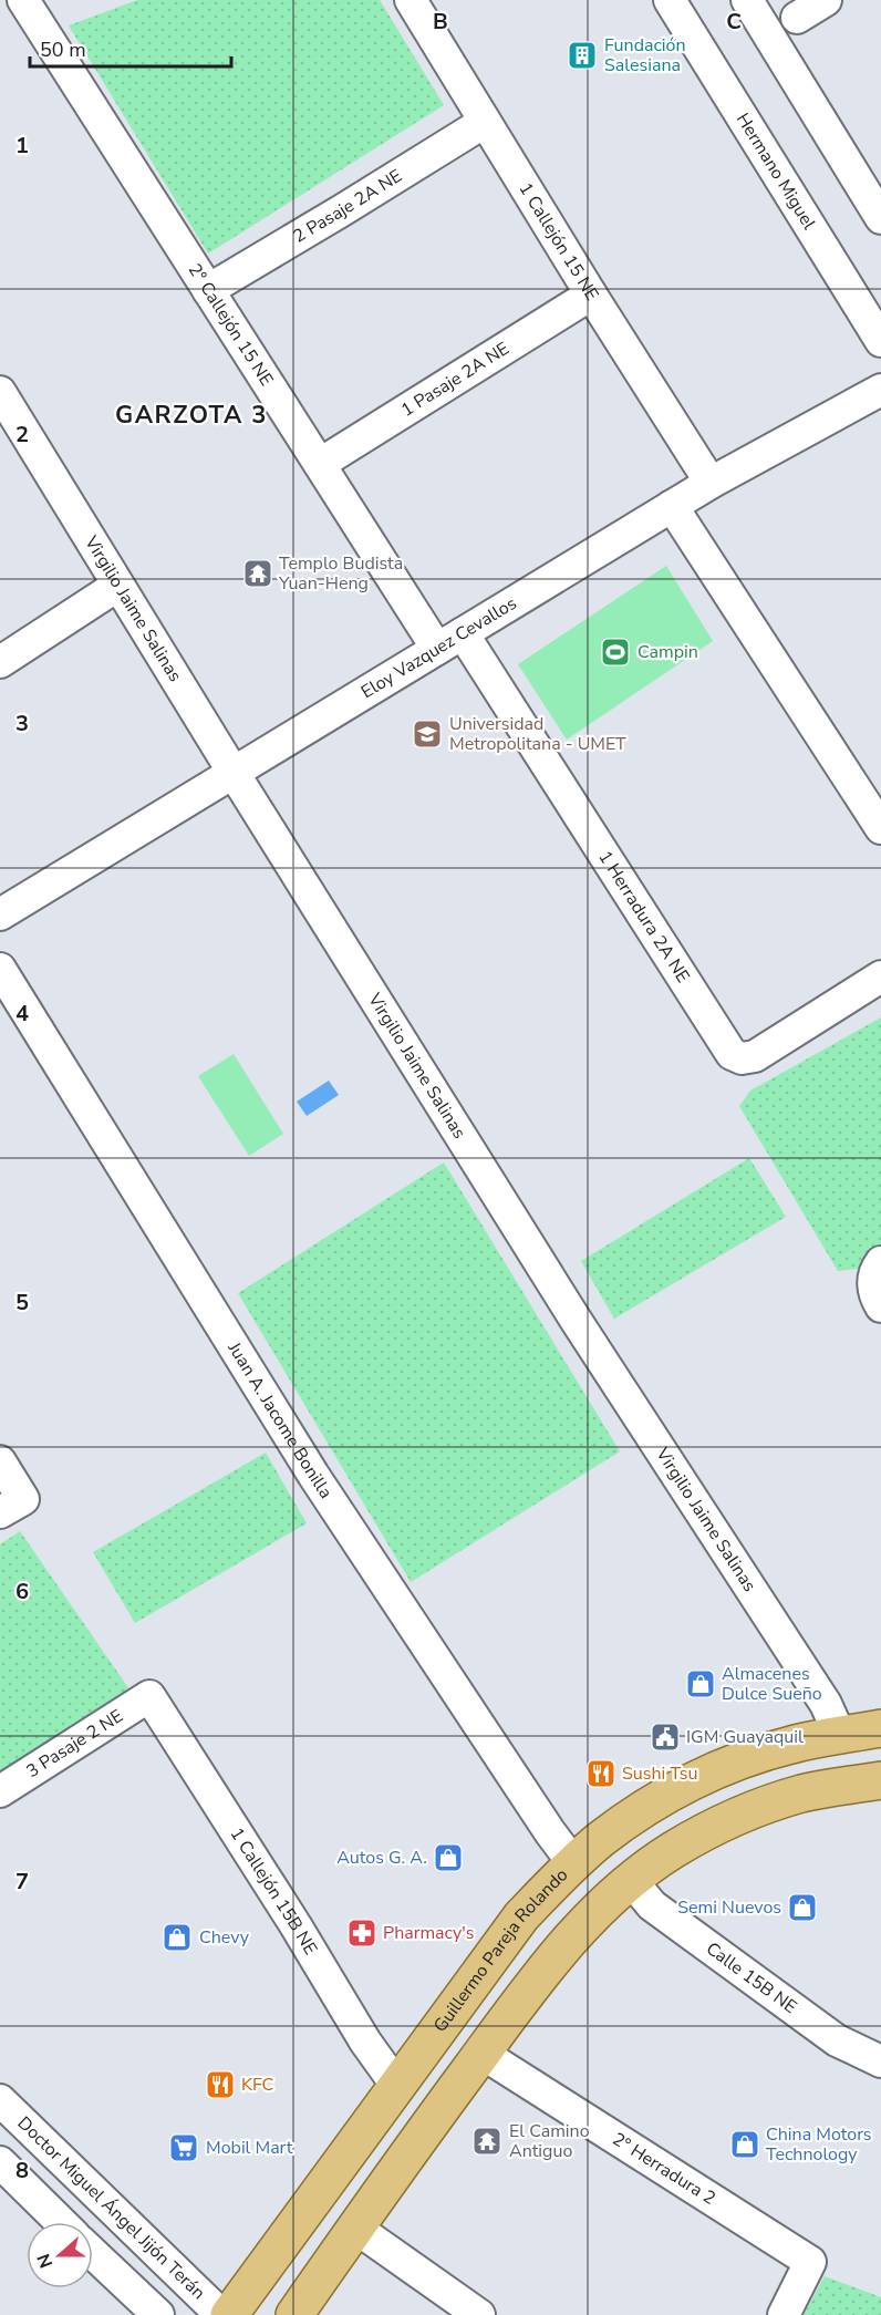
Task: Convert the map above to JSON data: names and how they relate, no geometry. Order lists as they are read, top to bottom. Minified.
{"streets":{"main road":["Guillermo Pareja Rolando"],"street":["Hermano Miguel","2 Pasaje 2A NE","1 Callejón 15 NE","2° Callejón 15 NE","1 Pasaje 2A NE","Virgilio Jaime Salinas","Eloy Vazquez Cevallos","1 Herradura 2A NE","Juan A. Jacome Bonilla","3 Pasaje 2 NE","1 Callejón 15B NE","Calle 15B NE","2° Herradura 2","Doctor Miguel Ángel Jijón Terán"]},"crossings":[["2 Pasaje 2A NE","1 Callejón 15 NE"],["2 Pasaje 2A NE","2° Callejón 15 NE"],["1 Callejón 15 NE","1 Pasaje 2A NE"],["1 Callejón 15 NE","Eloy Vazquez Cevallos"],["2° Callejón 15 NE","1 Pasaje 2A NE"],["2° Callejón 15 NE","Eloy Vazquez Cevallos"],["2° Callejón 15 NE","1 Herradura 2A NE"],["Virgilio Jaime Salinas","Eloy Vazquez Cevallos"],["Virgilio Jaime Salinas","Guillermo Pareja Rolando"],["Eloy Vazquez Cevallos","1 Herradura 2A NE"],["Juan A. Jacome Bonilla","Guillermo Pareja Rolando"],["3 Pasaje 2 NE","1 Callejón 15B NE"],["1 Callejón 15B NE","Guillermo Pareja Rolando"]],"districts":["GARZOTA 3"],"places":{"building":["Fundación Salesiana"],"temple":["Templo Budista Yuan-Heng","El Camino Antiguo"],"sports":["Campin"],"school or university":["Universidad Metropolitana - UMET"],"shop":["Almacenes Dulce Sueño","Autos G. A.","Semi Nuevos","Chevy","China Motors Technology"],"public building":["IGM Guayaquil"],"restaurant":["Sushi Tsu","KFC"],"pharmacy":["Pharmacy's"],"supermarket":["Mobil Mart"]},"scale_bar":"50 m","north":"left","grid":{"columns":["B","C"],"rows":["1","2","3","4","5","6","7","8"]}}
